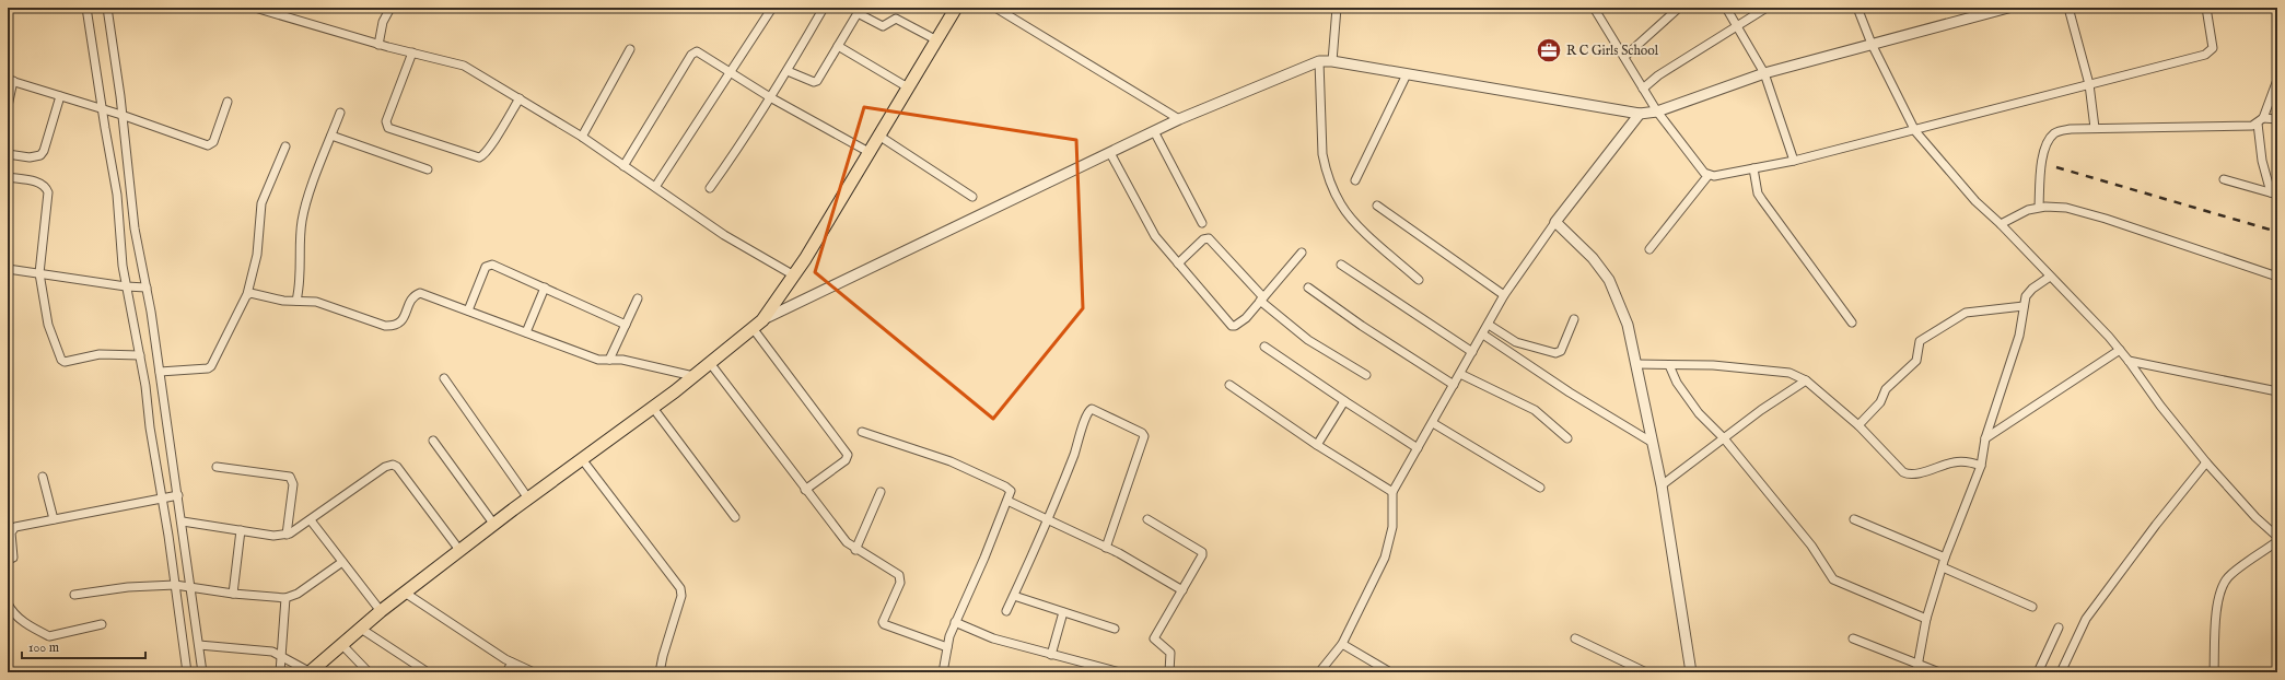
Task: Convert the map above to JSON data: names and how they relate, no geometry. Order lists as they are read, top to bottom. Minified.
{"places":{"office":["R C Girls School"]},"scale_bar":"100 m"}
